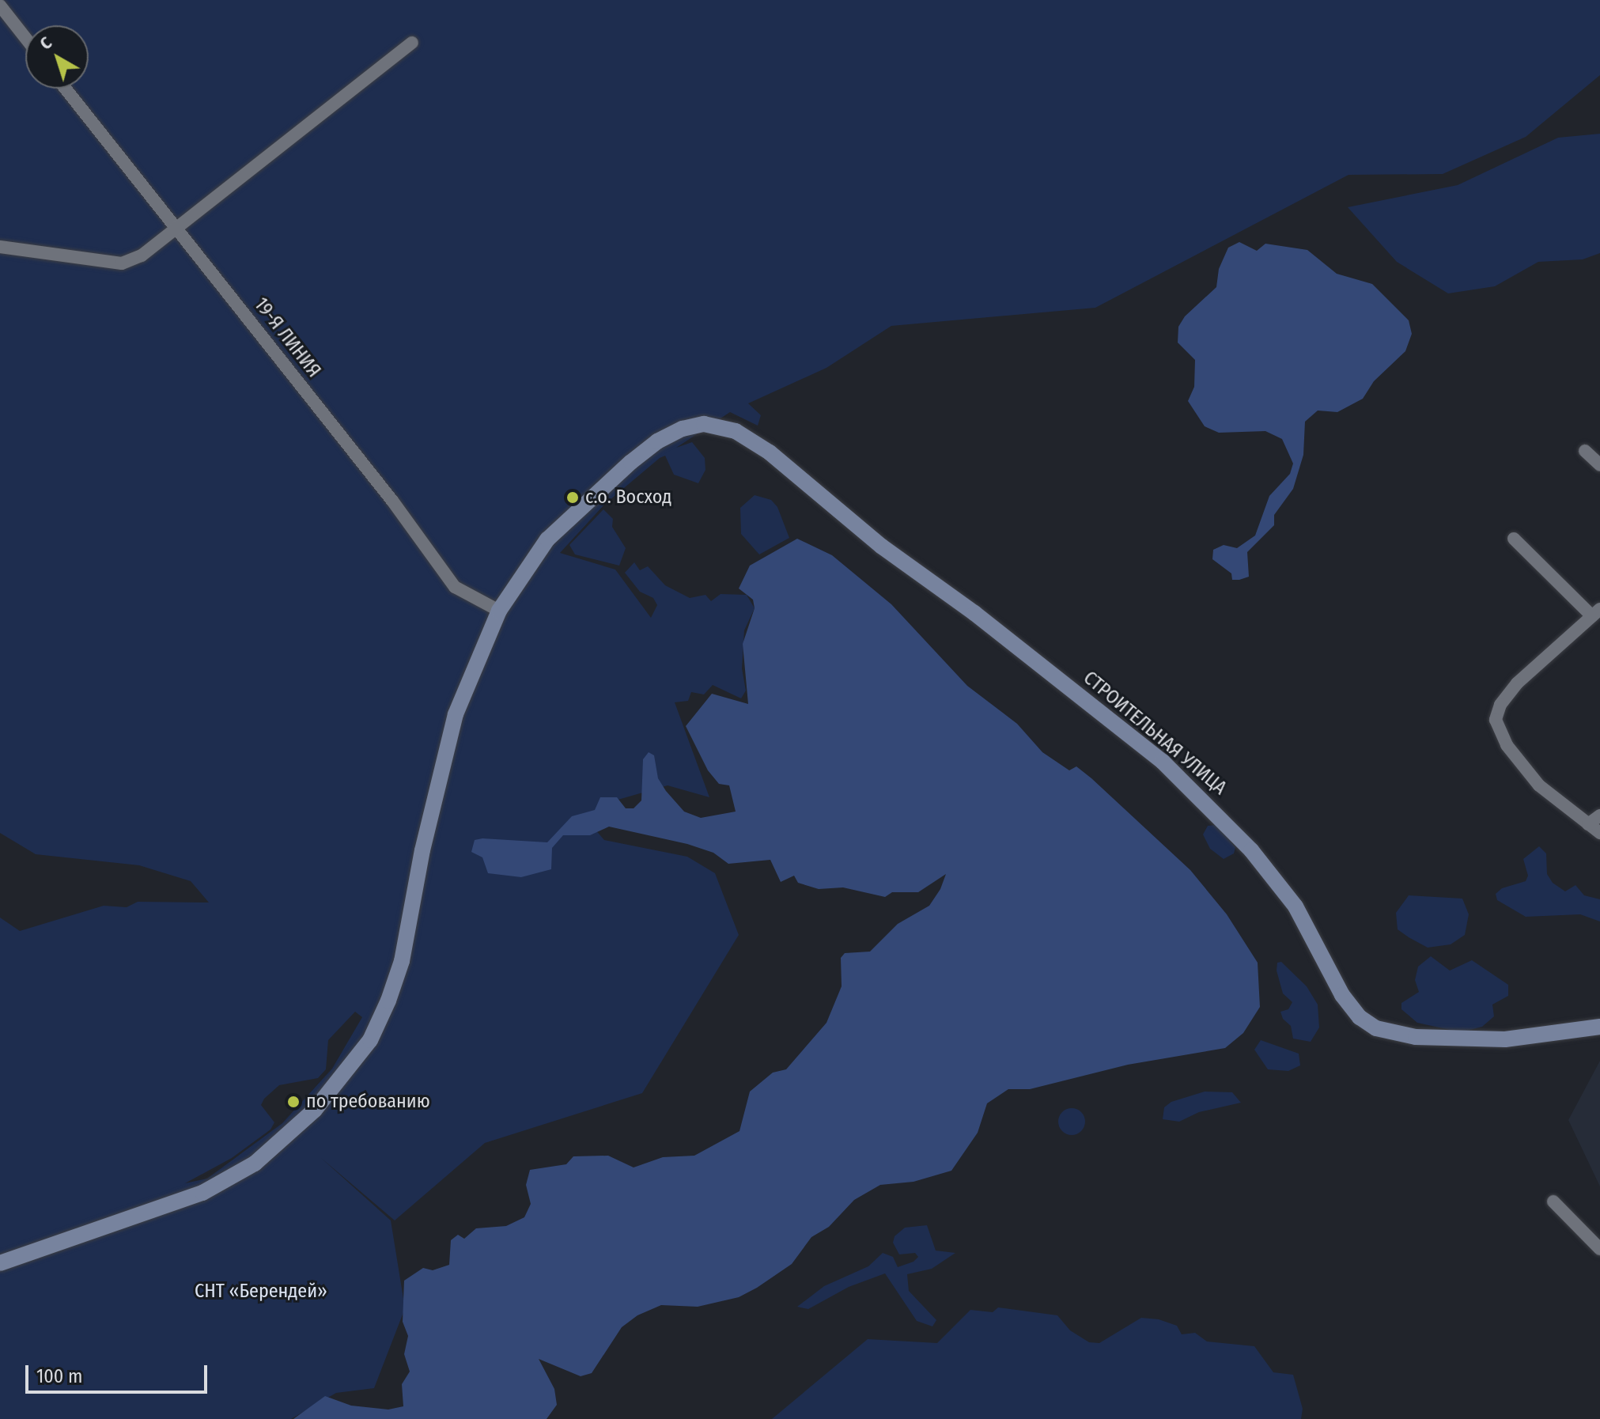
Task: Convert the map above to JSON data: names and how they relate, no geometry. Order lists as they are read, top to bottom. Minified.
{"streets":{"street":["19-Я ЛИНИЯ","СТРОИТЕЛЬНАЯ УЛИЦА"]},"crossings":[["19-Я ЛИНИЯ","СТРОИТЕЛЬНАЯ УЛИЦА"]],"parks":["СНТ «Берендей»"],"places":["с.о. Восход","по требованию"],"scale_bar":"100 m","north":"top left"}
